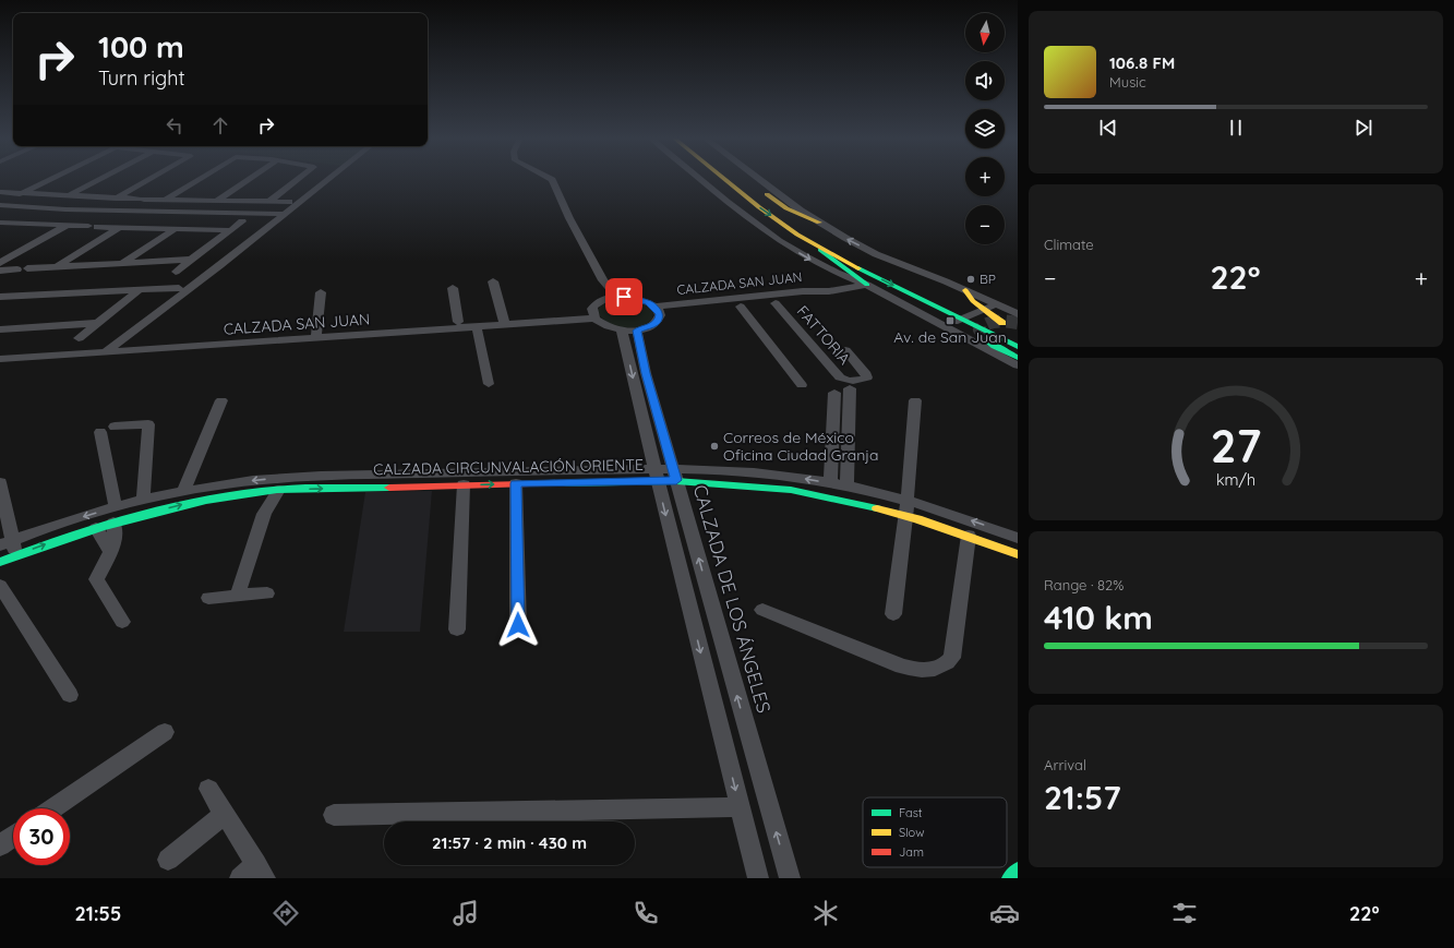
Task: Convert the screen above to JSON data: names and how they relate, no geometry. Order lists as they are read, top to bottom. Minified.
{"streets":{"main road":["CALZADA CIRCUNVALACIÓN ORIENTE"],"street":["CALZADA SAN JUAN","FATTORIA","CALZADA DE LOS ÁNGELES"]},"crossings":[["CALZADA SAN JUAN","FATTORIA"],["CALZADA CIRCUNVALACIÓN ORIENTE","CALZADA DE LOS ÁNGELES"]],"places":{"other":["BP","Correos de México Oficina Ciudad Granja"],"transit":["Av. de San Juan"]},"legend":["Fast","Slow","Jam"],"north":"bottom","page":{"map_buttons":["+","−"],"turn":["100 m","Turn right"],"song":["106.8 FM","Music"],"tile":["Climate",["Range · 82%","410 km"],["Arrival","21:57"]],"heat":["−","22°","+"],"limit":"30","trip":"21:57 · 2 min · 430 m","tabs":["21:55","22°"],"gauge":["27","km/h"]}}
